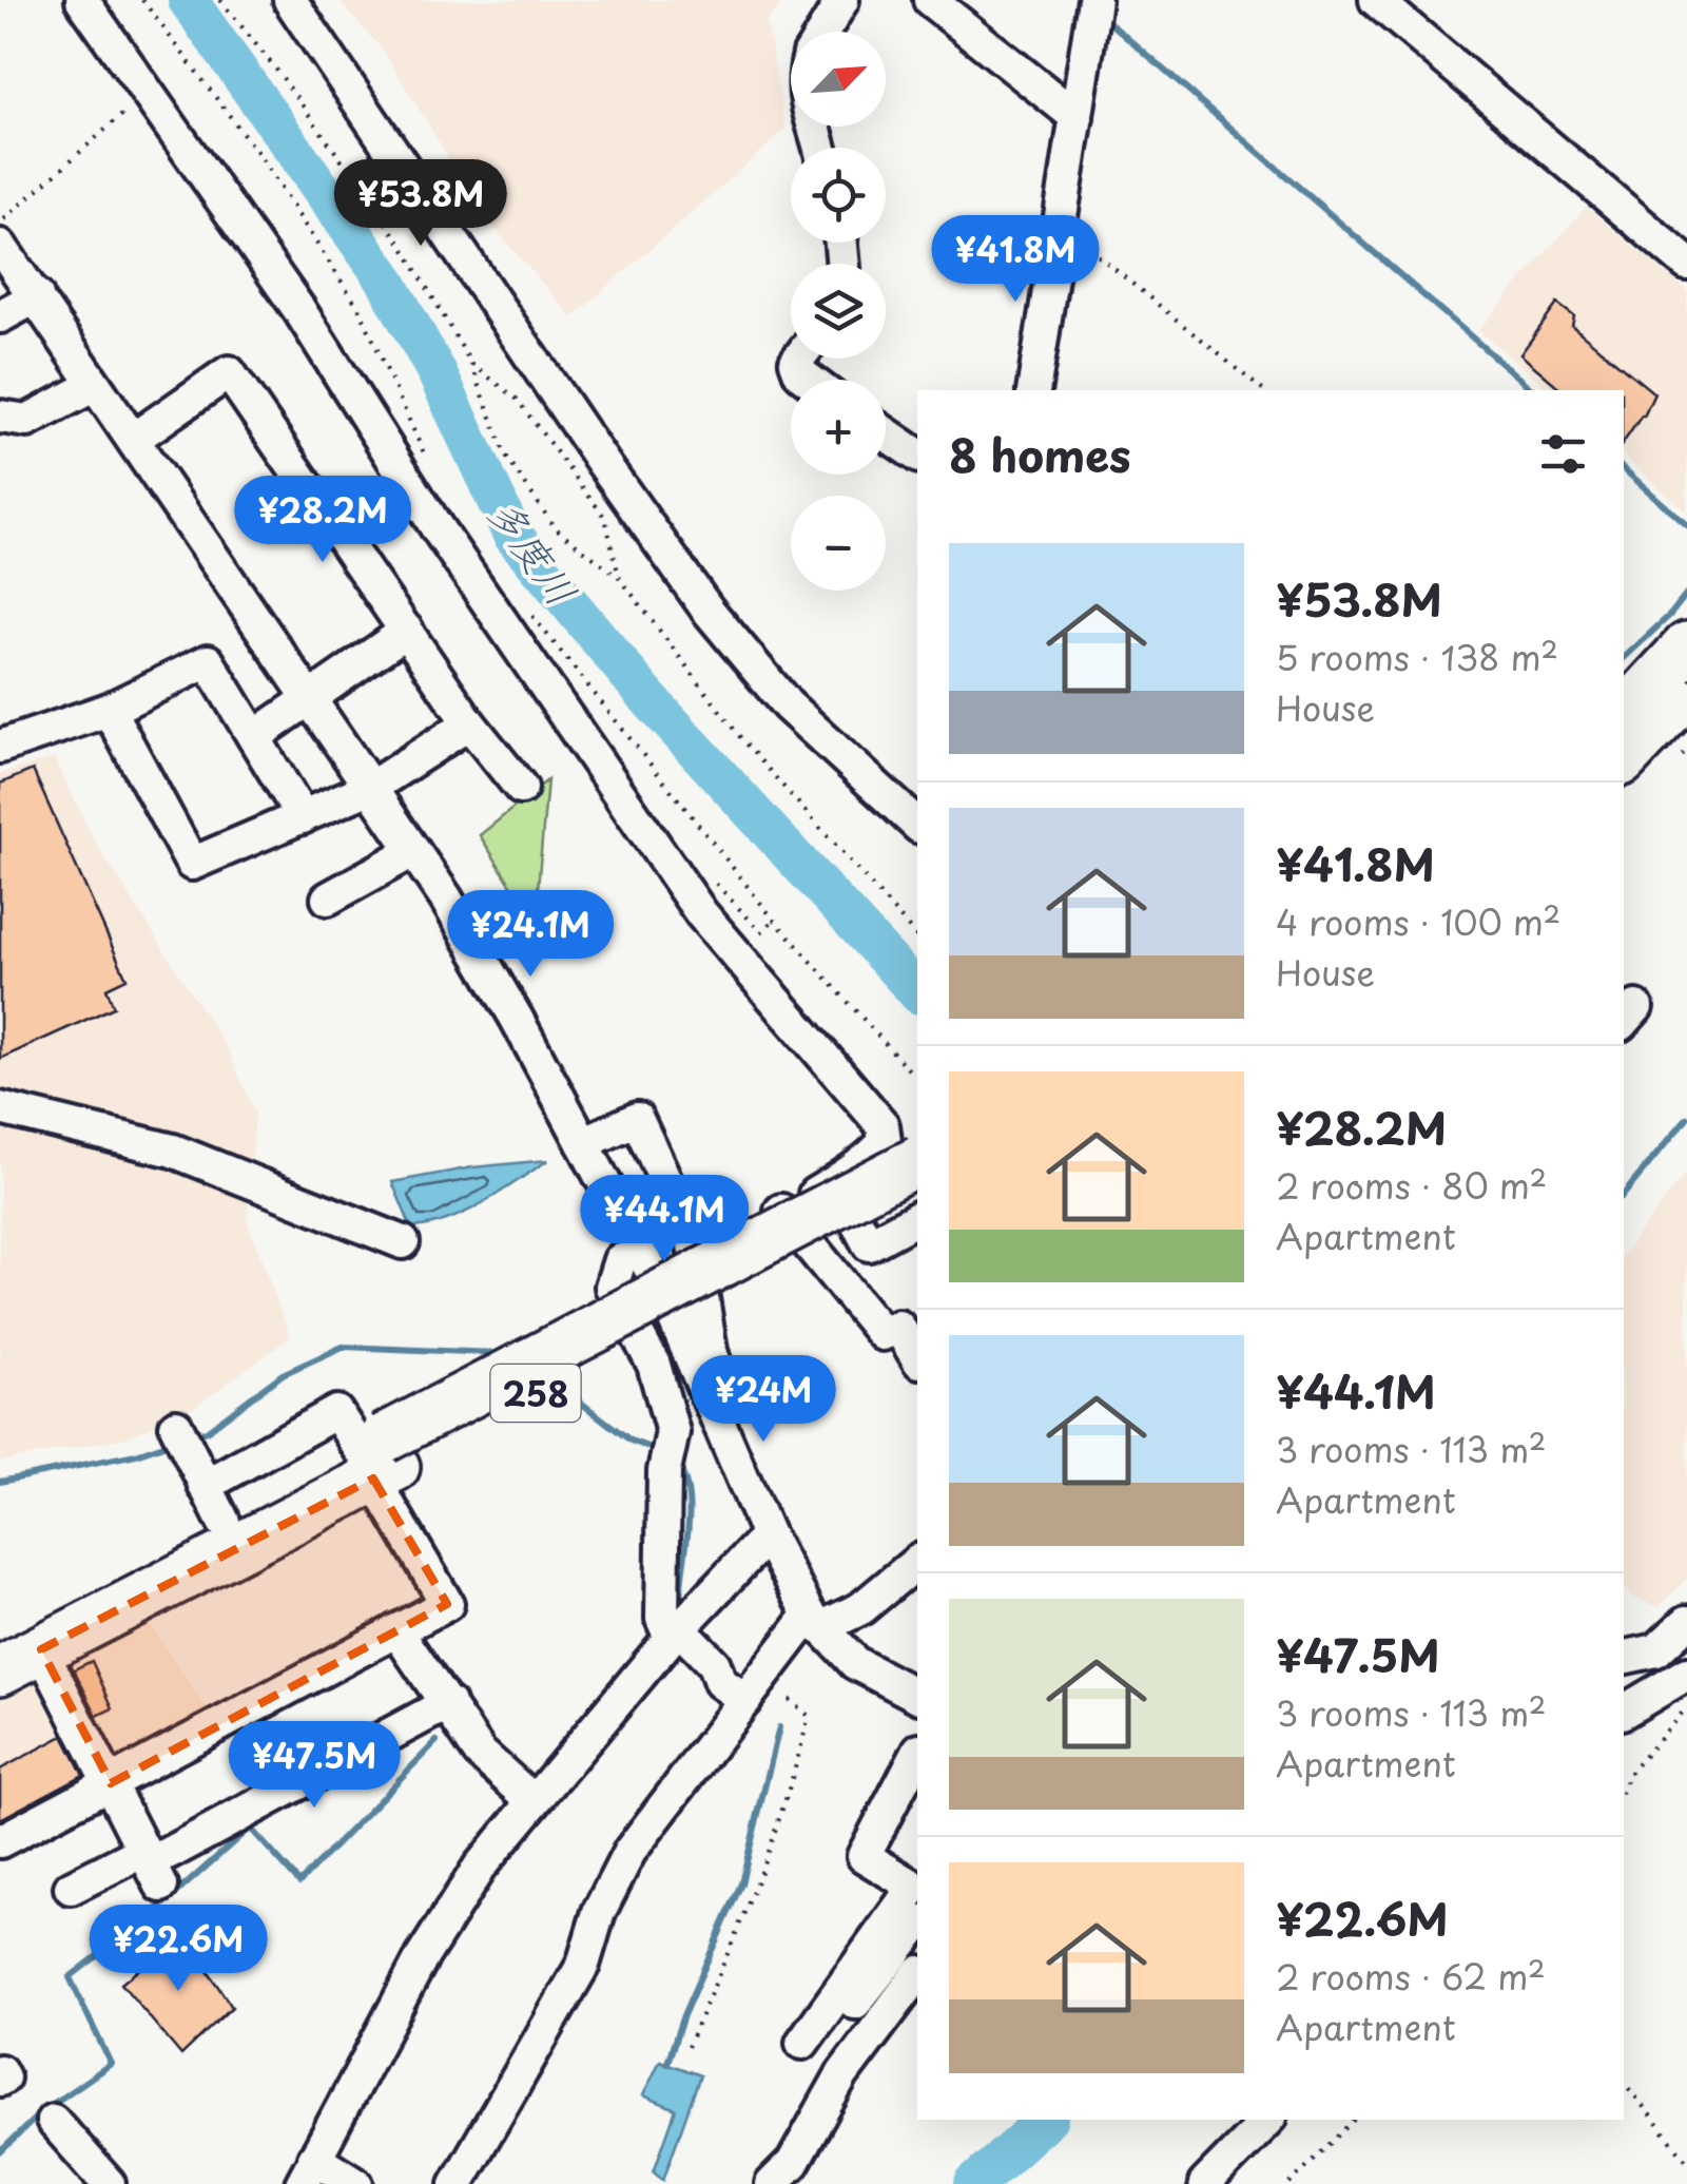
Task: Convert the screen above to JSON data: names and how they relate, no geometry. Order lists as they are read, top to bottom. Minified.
{"streets":{"highway":["258"]},"water":["多度川"],"north":"top right","page":{"map_buttons":["+","−"],"price":["¥53.8M","¥41.8M","¥28.2M","¥24.1M","¥44.1M","¥24M","¥47.5M","¥22.6M"],"heading":"8 homes","list":[{"name":"¥53.8M","note":"5 rooms · 138 m² · House"},{"name":"¥41.8M","note":"4 rooms · 100 m² · House"},{"name":"¥28.2M","note":"2 rooms · 80 m² · Apartment"},{"name":"¥44.1M","note":"3 rooms · 113 m² · Apartment"},{"name":"¥47.5M","note":"3 rooms · 113 m² · Apartment"},{"name":"¥22.6M","note":"2 rooms · 62 m² · Apartment"}]}}
